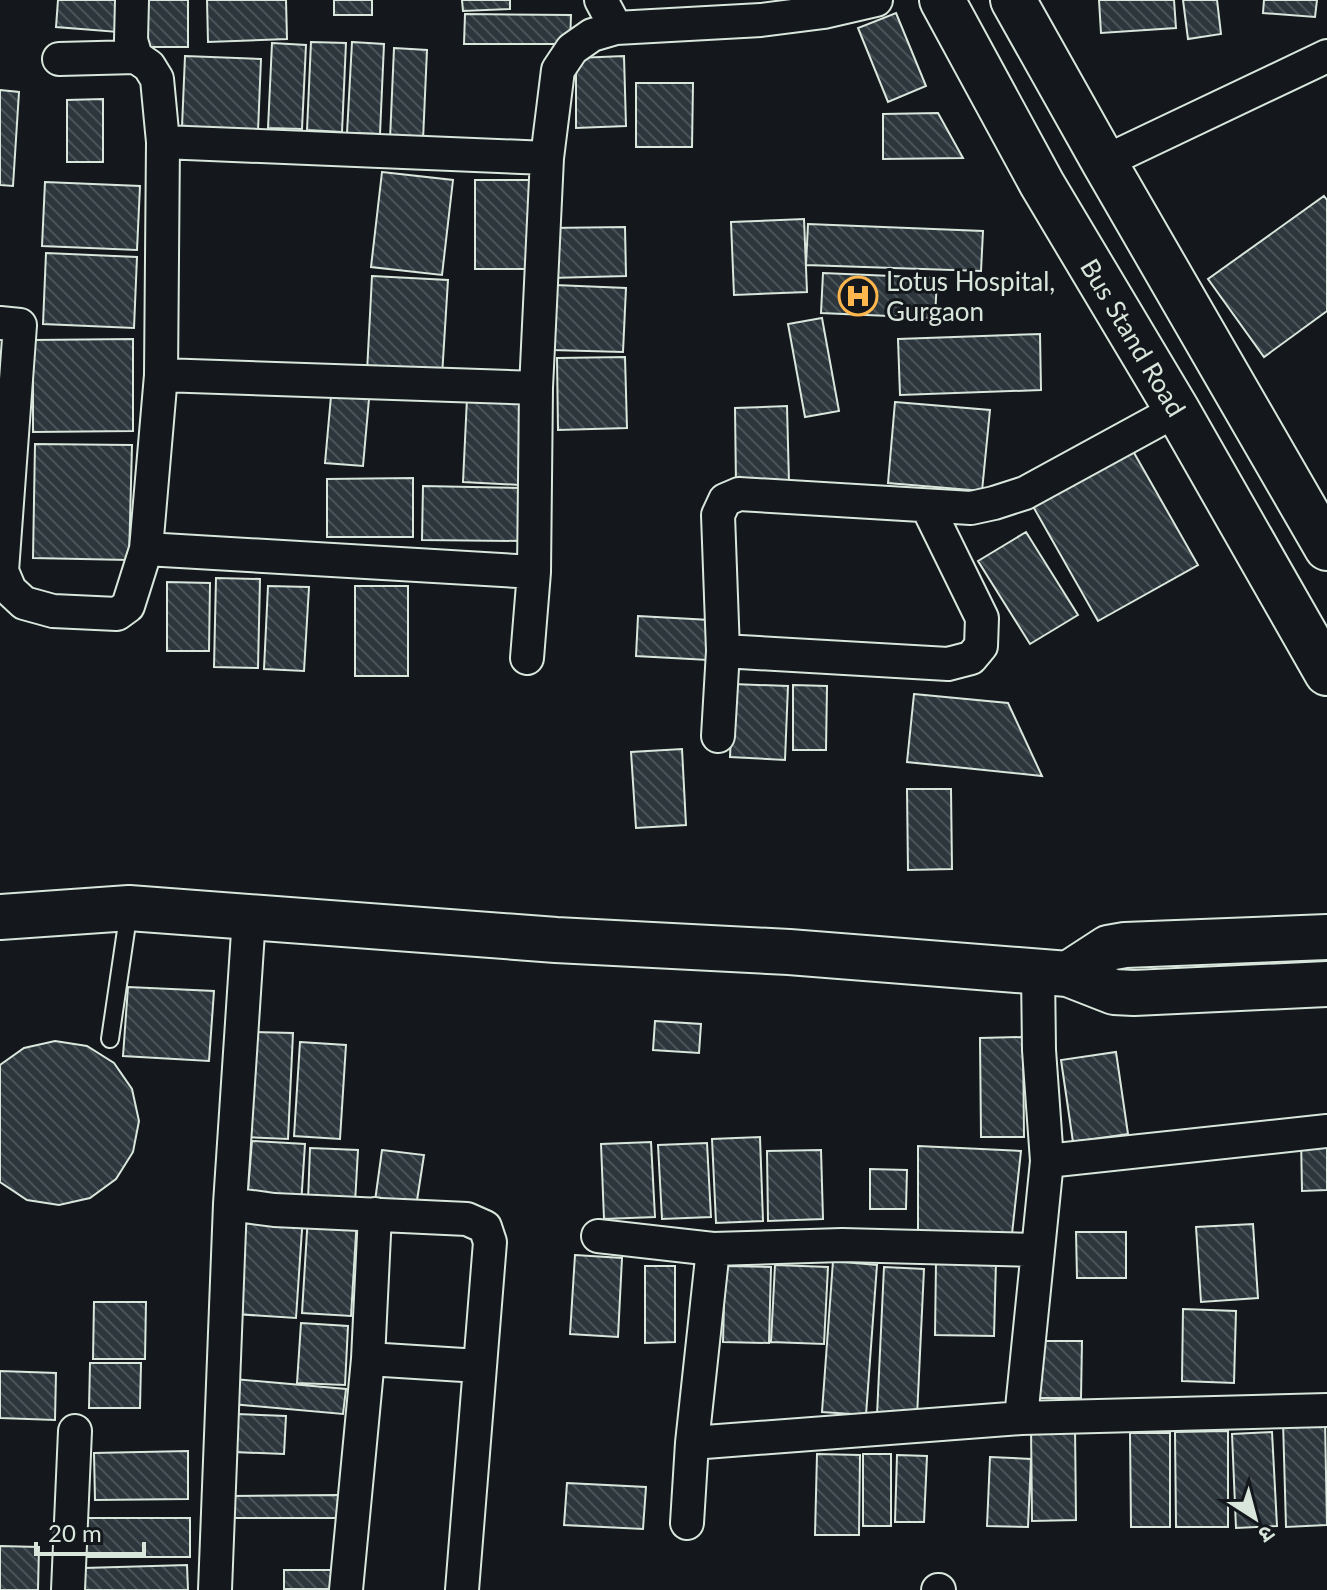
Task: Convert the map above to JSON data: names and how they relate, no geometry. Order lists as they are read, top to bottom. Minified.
{"streets":{"street":["Bus Stand Road"]},"places":{"hospital":["Lotus Hospital, Gurgaon"]},"scale_bar":"20 m","north":"bottom right"}
